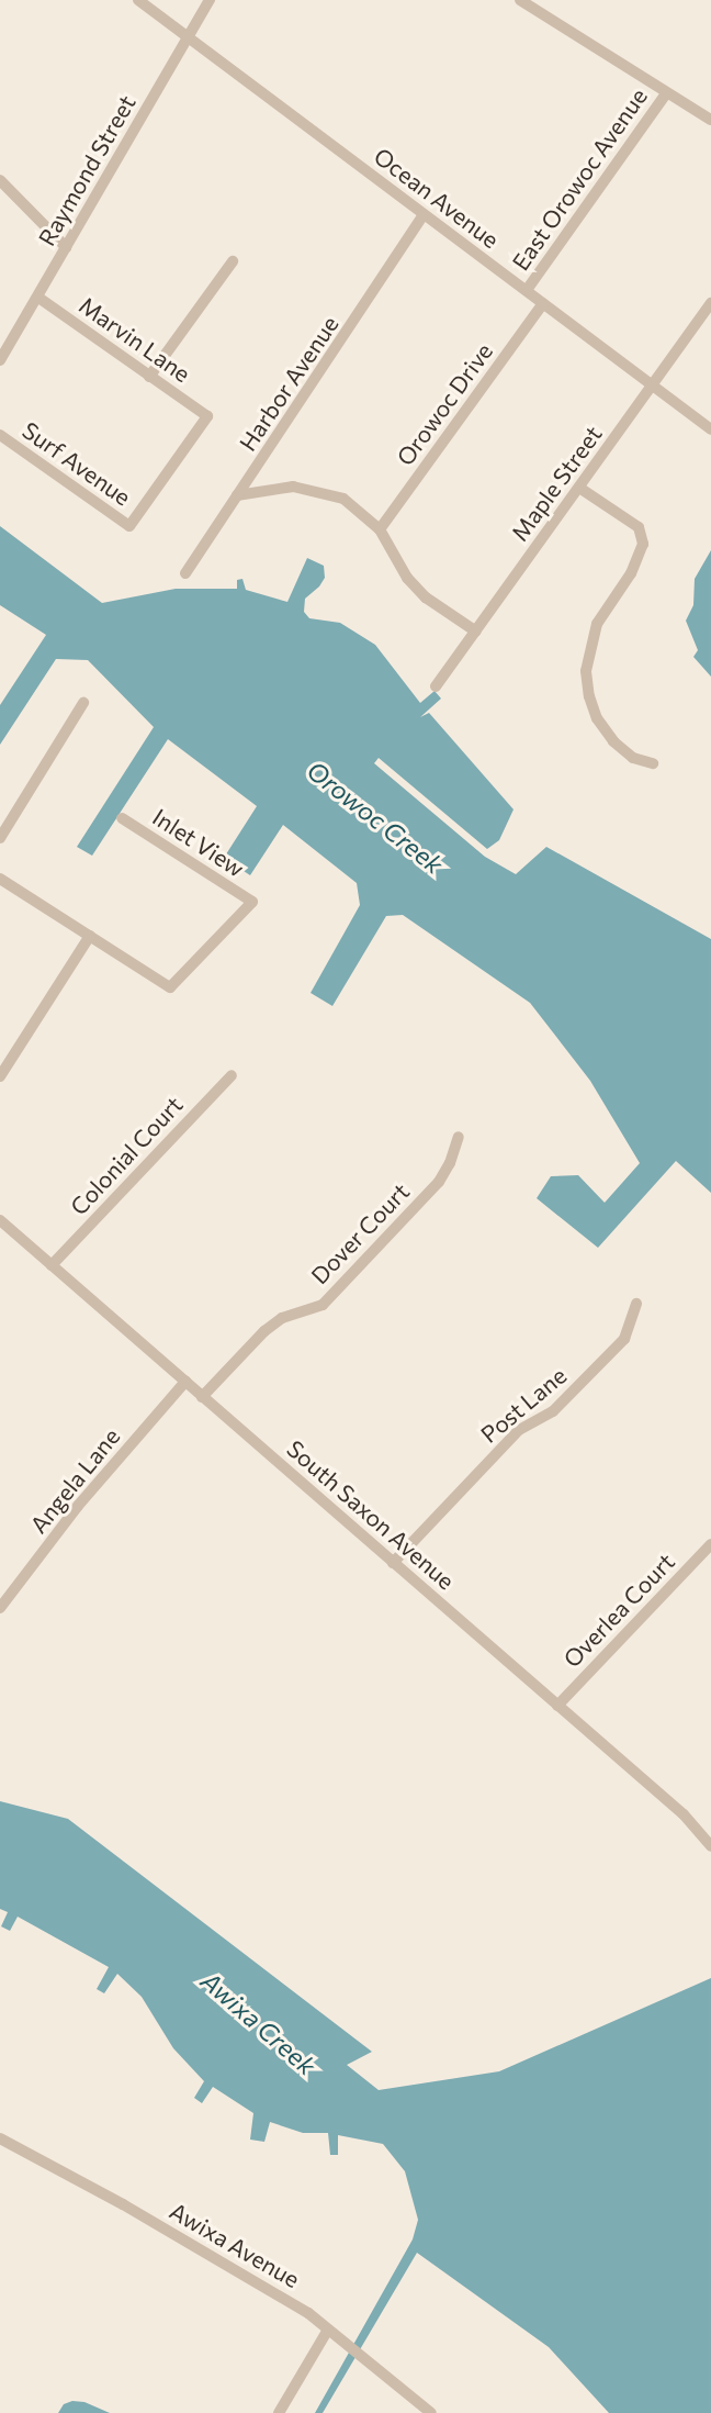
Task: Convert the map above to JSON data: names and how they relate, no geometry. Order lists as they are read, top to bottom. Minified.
{"streets":{"street":["Raymond Street","East Orowoc Avenue","Ocean Avenue","Marvin Lane","Harbor Avenue","Orowoc Drive","Surf Avenue","Maple Street","Inlet View","Colonial Court","Dover Court","Post Lane","Angela Lane","South Saxon Avenue","Overlea Court","Awixa Avenue"]},"crossings":[["Raymond Street","Ocean Avenue"],["Raymond Street","Marvin Lane"],["East Orowoc Avenue","Ocean Avenue"],["Ocean Avenue","Harbor Avenue"],["Ocean Avenue","Orowoc Drive"],["Ocean Avenue","Maple Street"],["Marvin Lane","Surf Avenue"],["Colonial Court","South Saxon Avenue"],["Dover Court","South Saxon Avenue"],["Post Lane","South Saxon Avenue"],["Angela Lane","South Saxon Avenue"],["South Saxon Avenue","Overlea Court"]],"water":["Orowoc Creek","Awixa Creek"]}
